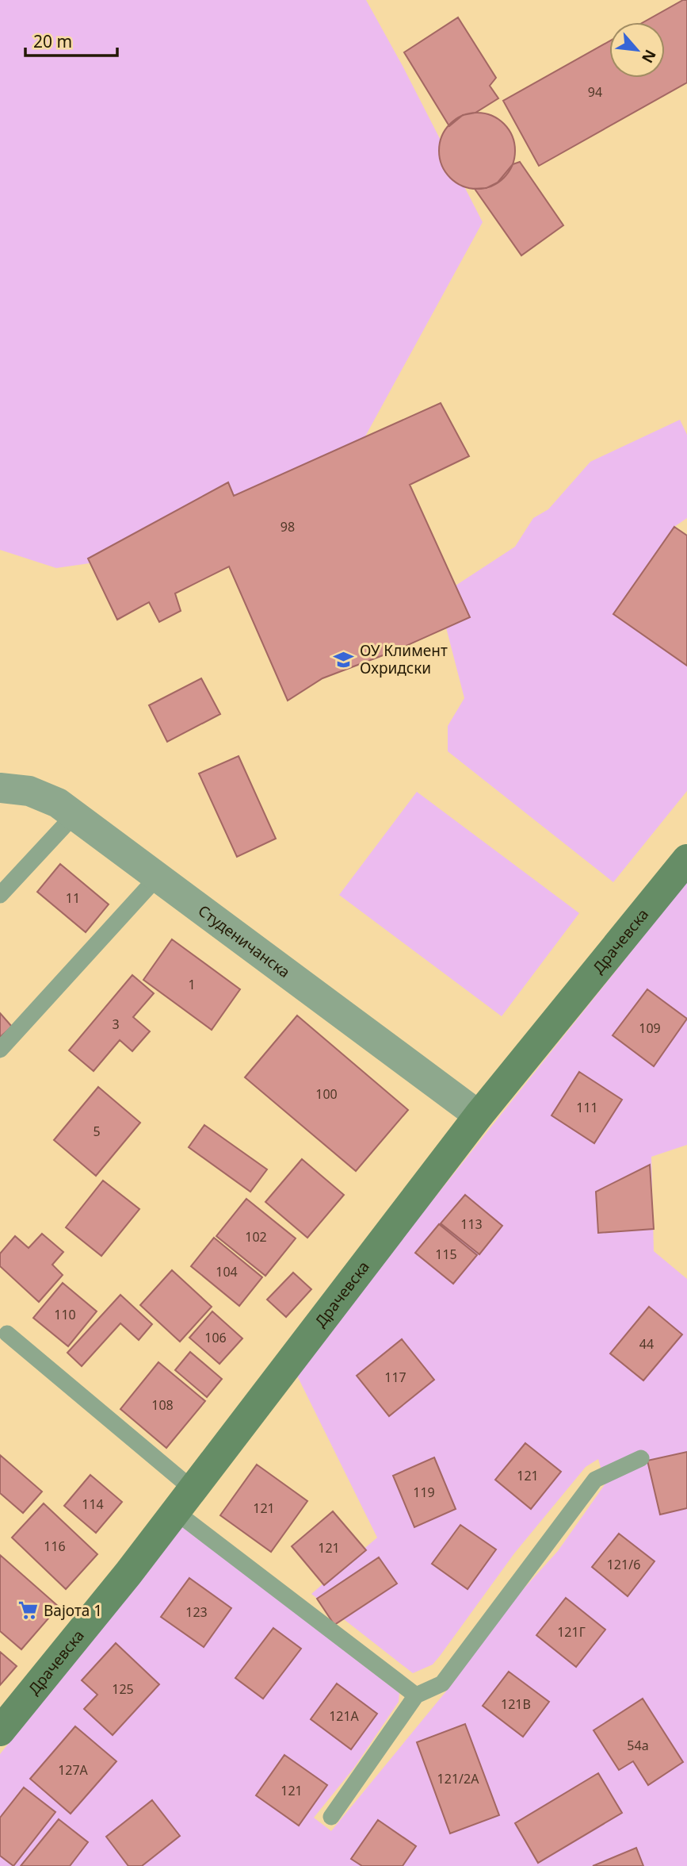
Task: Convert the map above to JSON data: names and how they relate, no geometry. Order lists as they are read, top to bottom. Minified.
{"streets":{"main road":["Драчевска"],"street":["Студеничанска"]},"crossings":[["Студеничанска","Драчевска"]],"places":{"school or university":["ОУ Климент Охридски"],"supermarket":["Вајота 1"]},"house_numbers":["94","98","11","1","3","109","100","111","5","113","102","115","104","110","106","44","117","108","121","119","114","121","116","121","121/6","123","121Г","125","121В","121А","54a","127А","121/2А","121"],"scale_bar":"20 m","north":"bottom right"}
